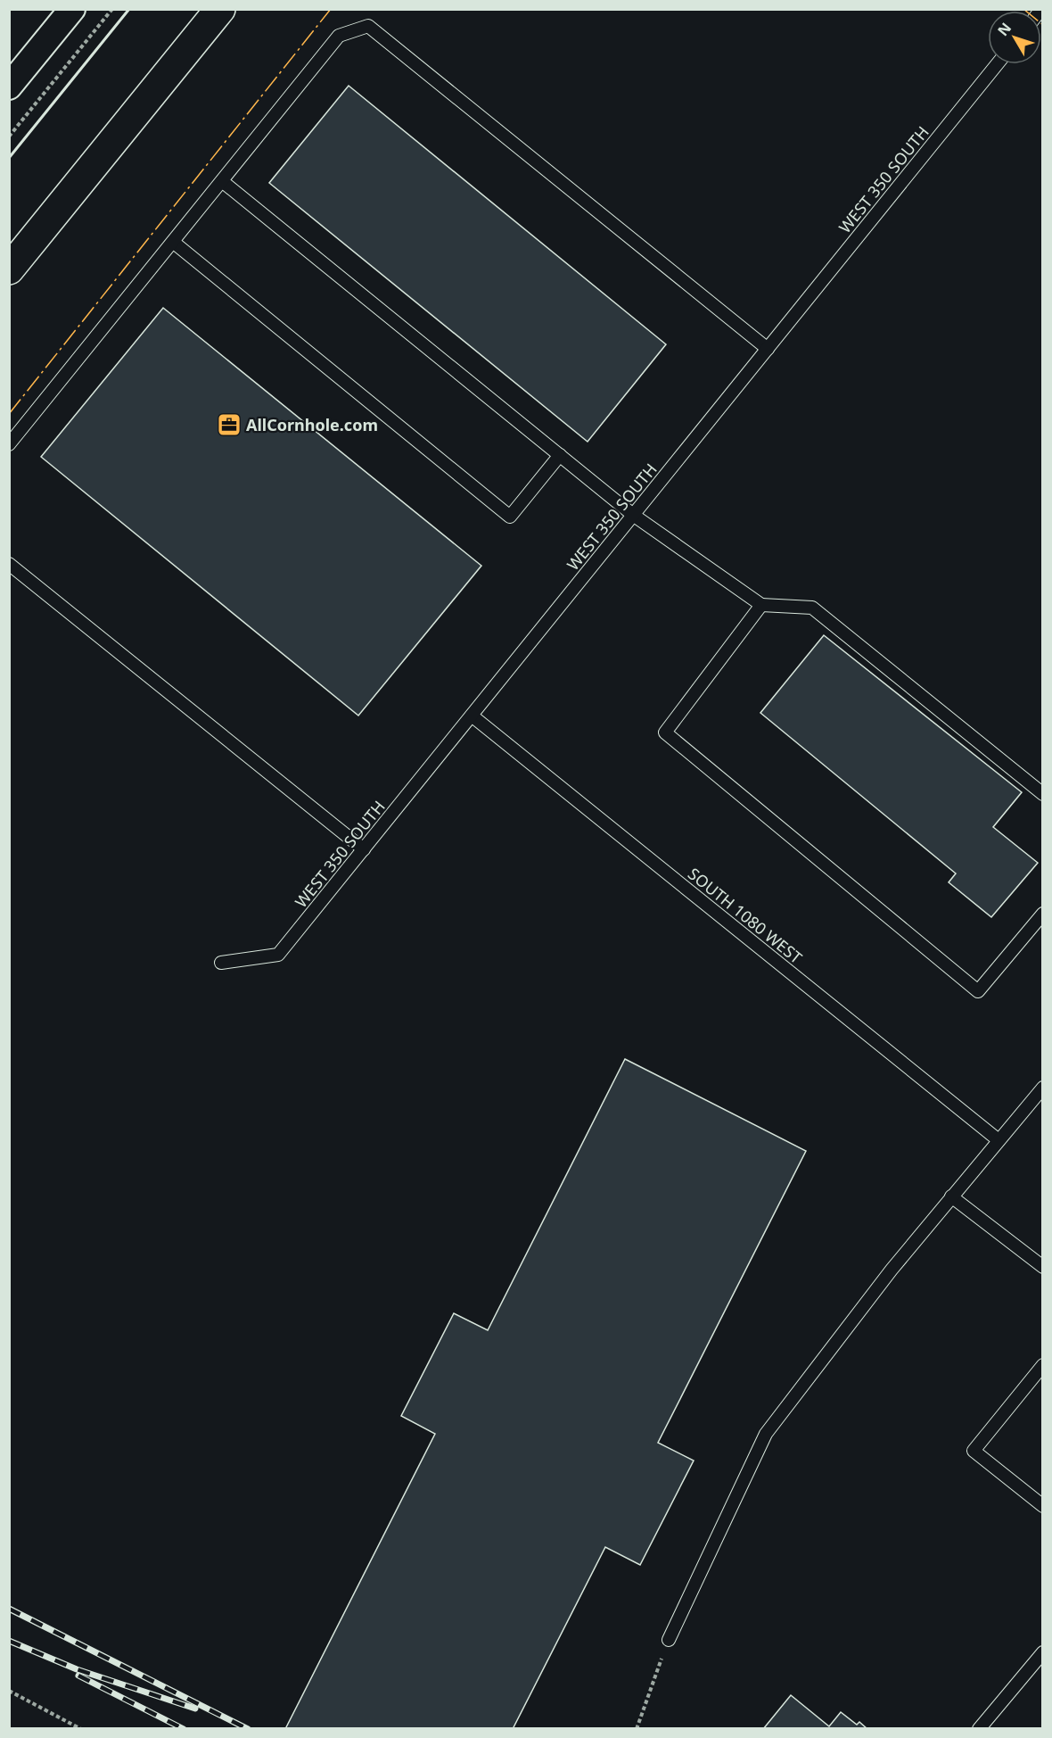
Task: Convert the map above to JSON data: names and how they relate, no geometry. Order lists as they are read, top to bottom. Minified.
{"streets":{"lane":["WEST 350 SOUTH","SOUTH 1080 WEST"]},"crossings":[["WEST 350 SOUTH","SOUTH 1080 WEST"]],"places":{"office":["AllCornhole.com"]},"north":"top left"}
